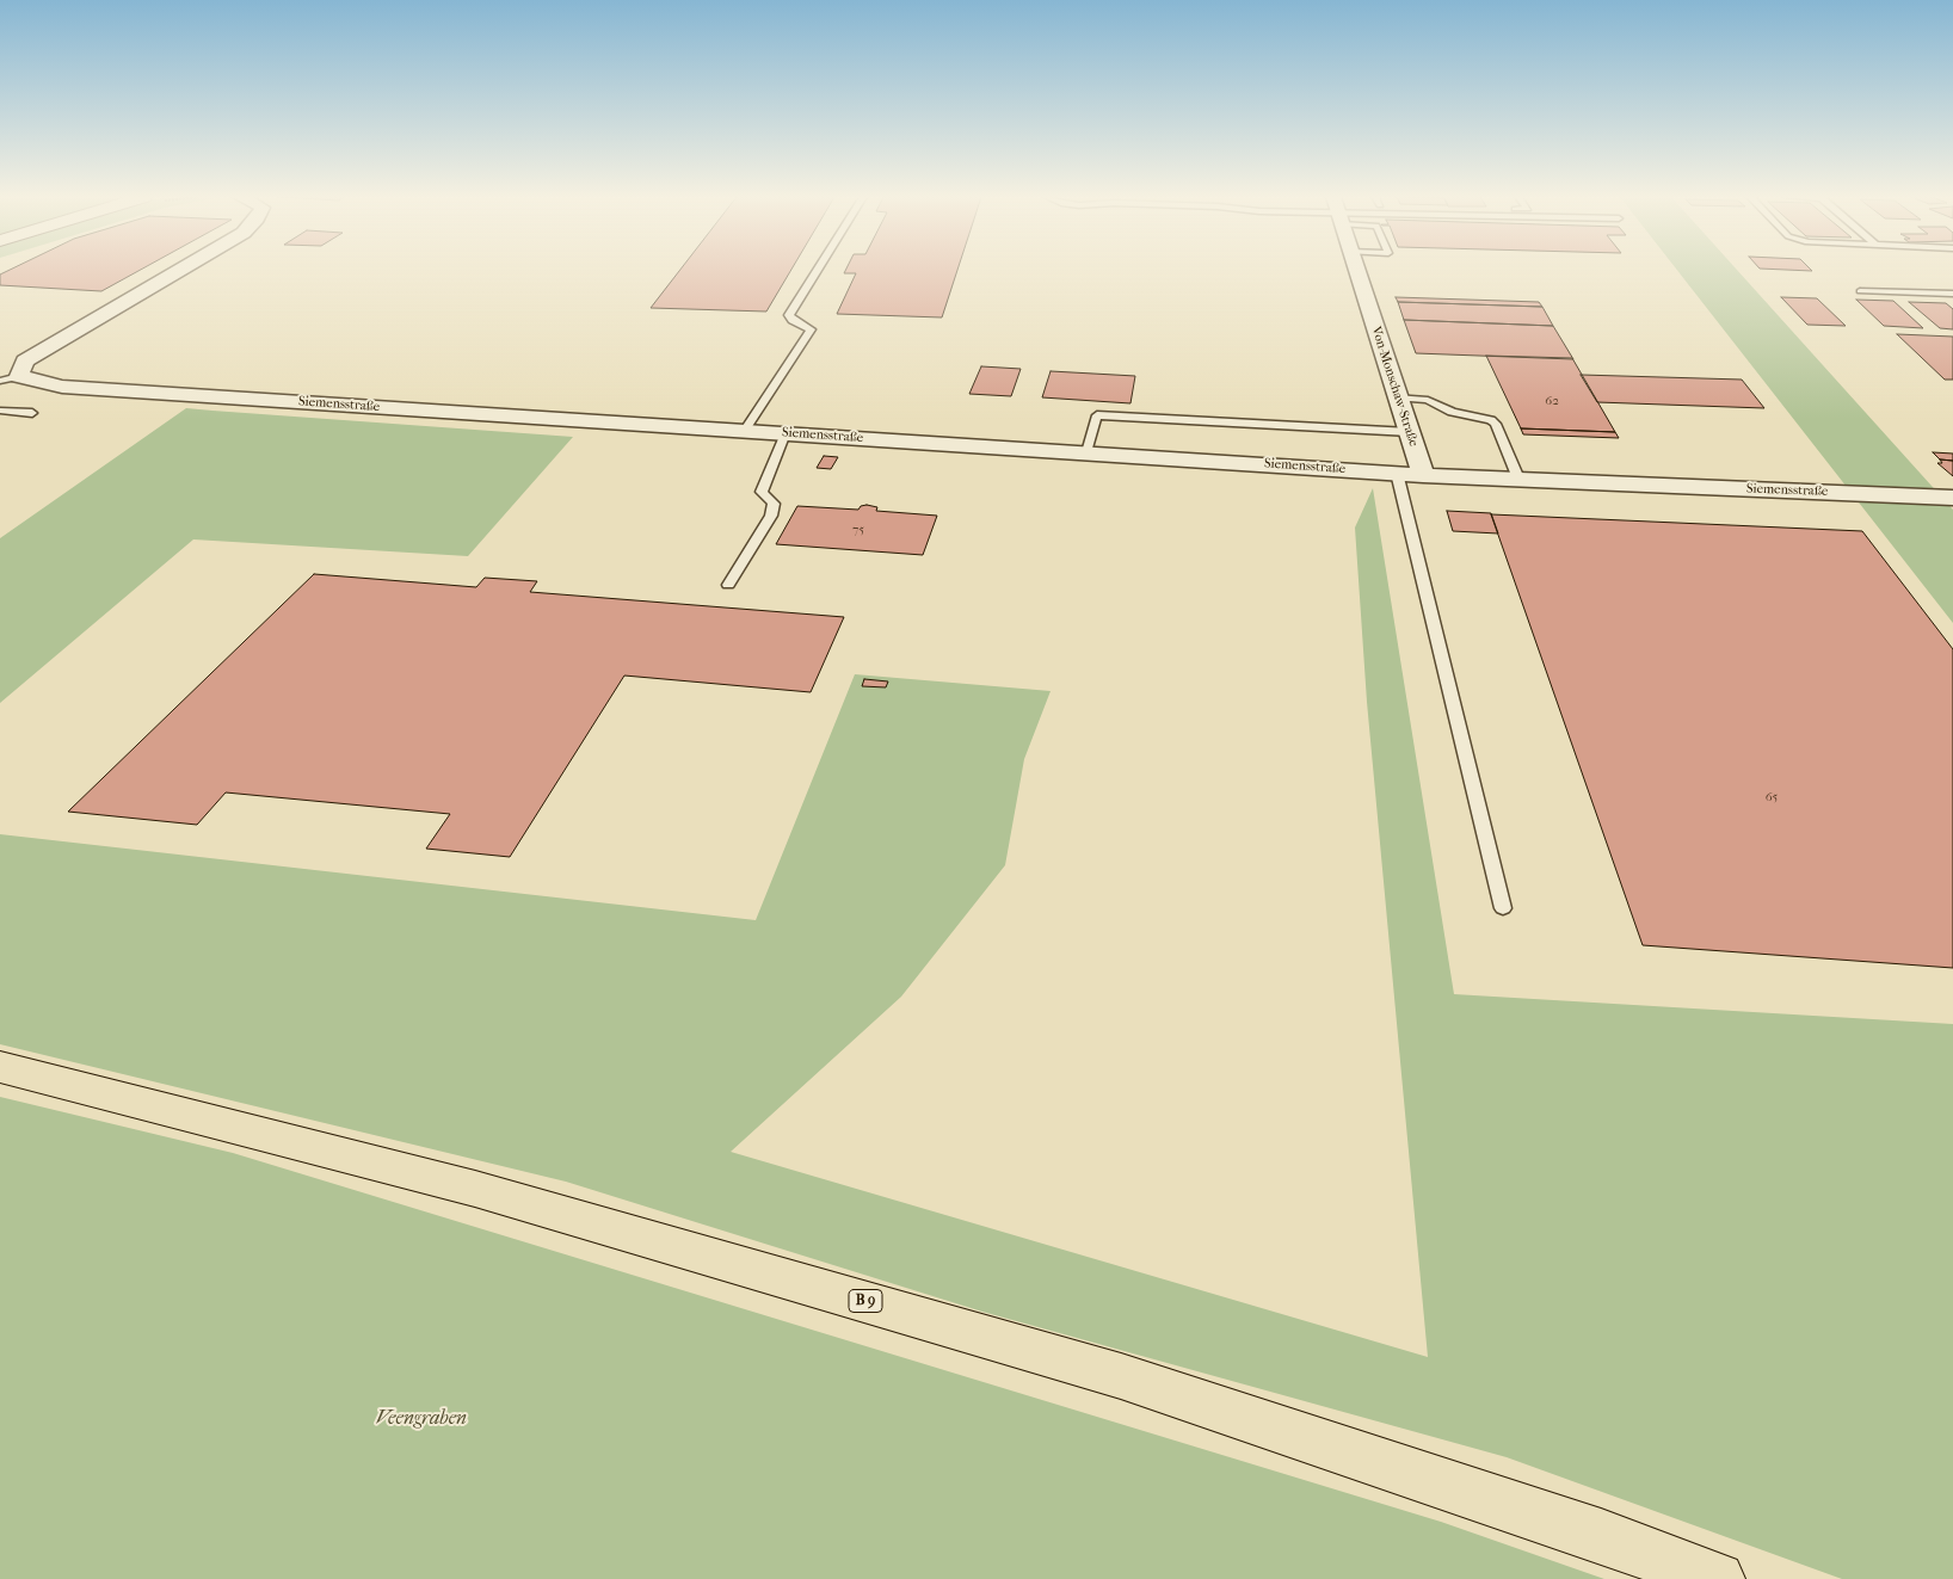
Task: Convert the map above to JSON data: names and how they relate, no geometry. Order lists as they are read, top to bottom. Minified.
{"streets":{"main road":["B 9"],"street":["Von-Monschaw-Straße","Siemensstraße"]},"crossings":[["Von-Monschaw-Straße","Siemensstraße"]],"parks":["Veengraben"],"house_numbers":["62","75","65"]}
